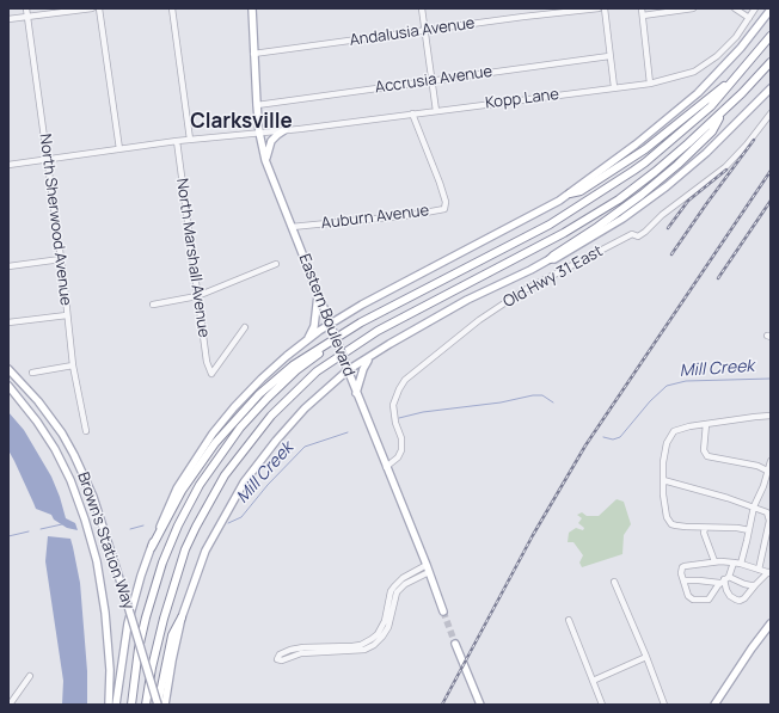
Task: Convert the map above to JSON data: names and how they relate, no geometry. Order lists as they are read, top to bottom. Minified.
{"streets":{"main road":["Eastern Boulevard","Brown's Station Way"],"street":["Andalusia Avenue","Accrusia Avenue","Kopp Lane","Auburn Avenue","North Sherwood Avenue","North Marshall Avenue","Old Hwy 31 East"]},"crossings":[["Andalusia Avenue","Eastern Boulevard"],["Accrusia Avenue","Eastern Boulevard"],["Kopp Lane","Auburn Avenue"],["Kopp Lane","North Sherwood Avenue"],["Kopp Lane","North Marshall Avenue"],["Kopp Lane","Eastern Boulevard"],["Auburn Avenue","Eastern Boulevard"],["Old Hwy 31 East","Eastern Boulevard"]],"districts":["Clarksville"],"water":["Mill Creek"]}
